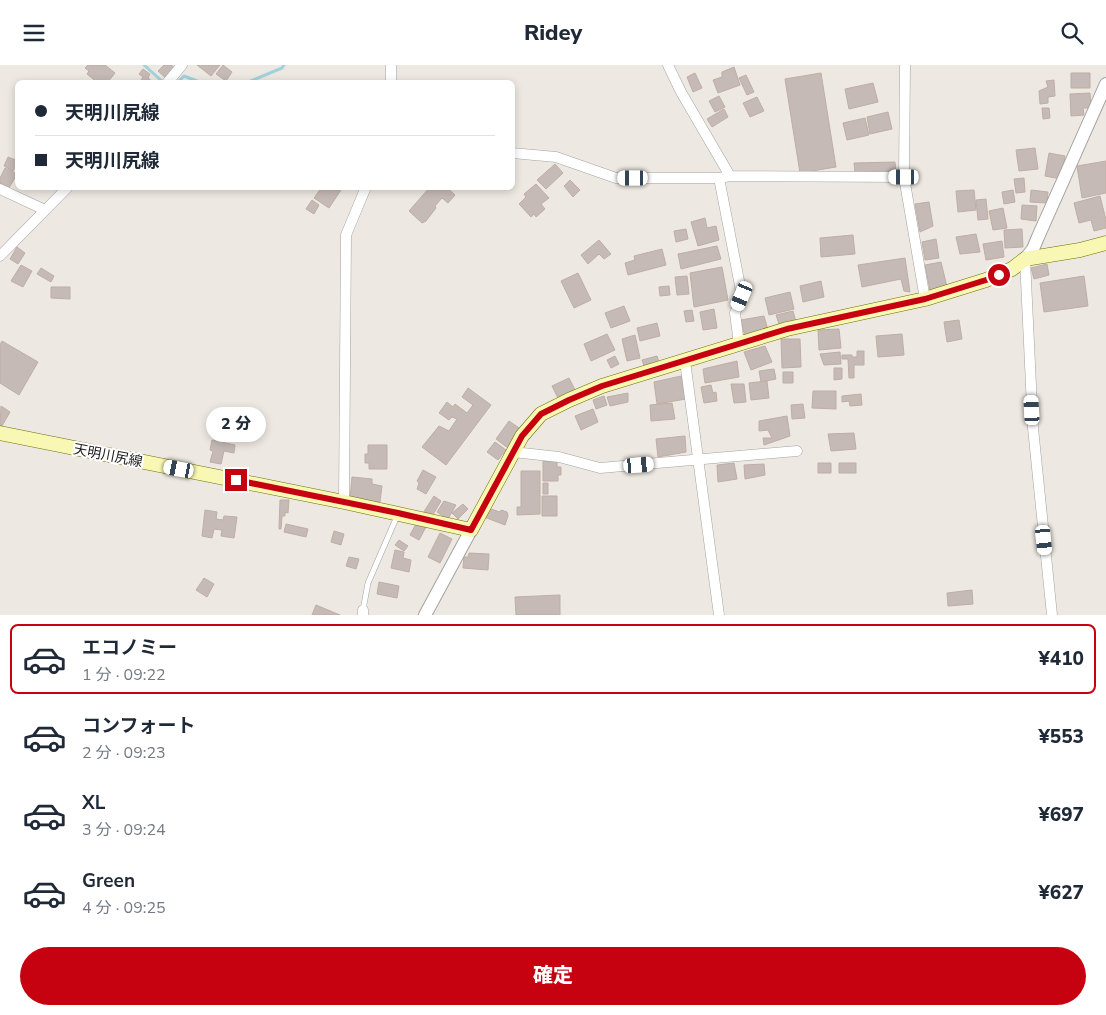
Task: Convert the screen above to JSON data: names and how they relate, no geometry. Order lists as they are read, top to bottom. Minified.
{"streets":{"main road":["天明川尻線"]},"page":{"header":"Ridey","banner":["天明川尻線","天明川尻線"],"bubble":"2 分","list":[{"name":"エコノミー","note":"1 分 · 09:22","value":"¥410"},{"name":"コンフォート","note":"2 分 · 09:23","value":"¥553"},{"name":"XL","note":"3 分 · 09:24","value":"¥697"},{"name":"Green","note":"4 分 · 09:25","value":"¥627"}],"buttons":"確定"}}
